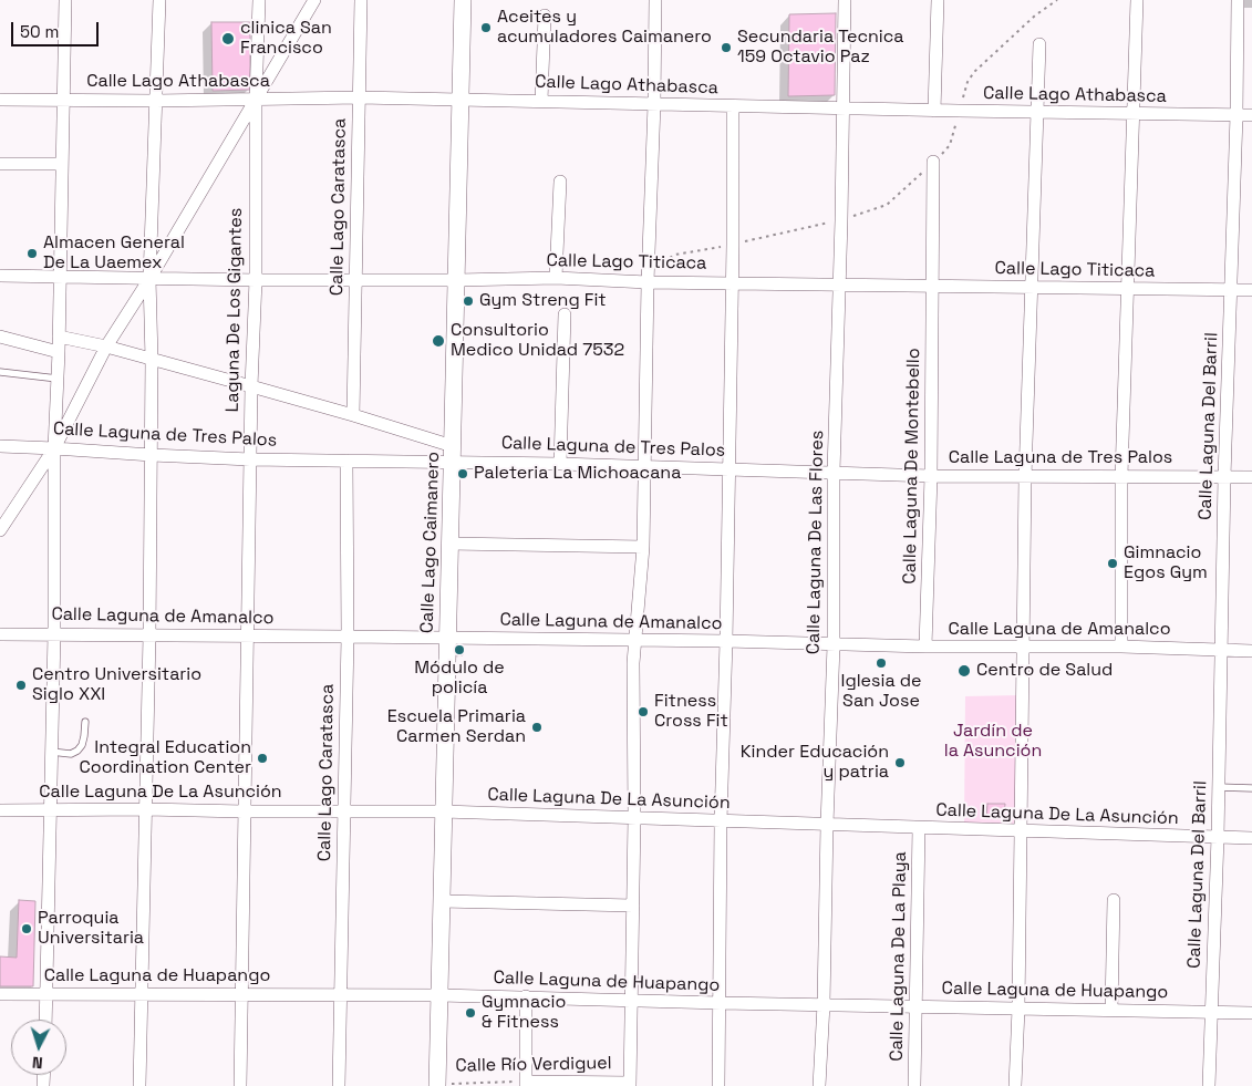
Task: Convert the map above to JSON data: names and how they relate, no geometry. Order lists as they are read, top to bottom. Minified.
{"streets":{"street":["Calle Lago Athabasca","Calle Lago Caratasca","Calle Lago Titicaca","Laguna De Los Gigantes","Calle Laguna Del Barril","Calle Laguna de Tres Palos","Calle Laguna De Montebello","Calle Lago Caimanero","Calle Laguna De Las Flores","Calle Laguna de Amanalco","Calle Laguna De La Asunción","Calle Laguna De La Playa","Calle Laguna de Huapango","Calle Río Verdiguel"]},"crossings":[["Calle Lago Athabasca","Calle Lago Caratasca"],["Calle Lago Athabasca","Laguna De Los Gigantes"],["Calle Lago Athabasca","Calle Laguna Del Barril"],["Calle Lago Athabasca","Calle Lago Caimanero"],["Calle Lago Athabasca","Calle Laguna De Las Flores"],["Calle Lago Caratasca","Calle Lago Titicaca"],["Calle Lago Caratasca","Calle Laguna de Tres Palos"],["Calle Lago Caratasca","Calle Laguna de Amanalco"],["Calle Lago Caratasca","Calle Laguna De La Asunción"],["Calle Lago Caratasca","Calle Laguna de Huapango"],["Calle Lago Titicaca","Laguna De Los Gigantes"],["Calle Lago Titicaca","Calle Laguna Del Barril"],["Calle Lago Titicaca","Calle Laguna De Montebello"],["Calle Lago Titicaca","Calle Lago Caimanero"],["Calle Lago Titicaca","Calle Laguna De Las Flores"],["Laguna De Los Gigantes","Calle Laguna de Tres Palos"],["Laguna De Los Gigantes","Calle Laguna de Amanalco"],["Laguna De Los Gigantes","Calle Laguna De La Asunción"],["Laguna De Los Gigantes","Calle Laguna de Huapango"],["Calle Laguna Del Barril","Calle Laguna de Tres Palos"],["Calle Laguna Del Barril","Calle Laguna de Amanalco"],["Calle Laguna Del Barril","Calle Laguna De La Asunción"],["Calle Laguna Del Barril","Calle Laguna de Huapango"],["Calle Laguna de Tres Palos","Calle Laguna De Montebello"],["Calle Laguna de Tres Palos","Calle Lago Caimanero"],["Calle Laguna de Tres Palos","Calle Laguna De Las Flores"],["Calle Laguna De Montebello","Calle Laguna de Amanalco"],["Calle Lago Caimanero","Calle Laguna de Amanalco"],["Calle Lago Caimanero","Calle Laguna De La Asunción"],["Calle Lago Caimanero","Calle Laguna de Huapango"],["Calle Lago Caimanero","Calle Río Verdiguel"],["Calle Laguna De Las Flores","Calle Laguna de Amanalco"],["Calle Laguna De Las Flores","Calle Laguna De La Asunción"],["Calle Laguna De Las Flores","Calle Laguna de Huapango"],["Calle Laguna De La Asunción","Calle Laguna De La Playa"],["Calle Laguna De La Playa","Calle Laguna de Huapango"]],"parks":["Jardín de la Asunción"],"places":["Aceites y acumuladores Caimanero","clinica San Francisco","Secundaria Tecnica 159 Octavio Paz","Almacen General De La Uaemex","Gym Streng Fit","Consultorio Medico Unidad 7532","Paleteria La Michoacana","Gimnacio Egos Gym","Módulo de policía","Iglesia de San Jose","Centro de Salud","Centro Universitario Siglo XXI","Fitness Cross Fit","Escuela Primaria Carmen Serdan","Integral Education Coordination Center","Kinder Educación y patria","Parroquia Universitaria","Gymnacio & Fitness"],"scale_bar":"50 m","north":"bottom"}
